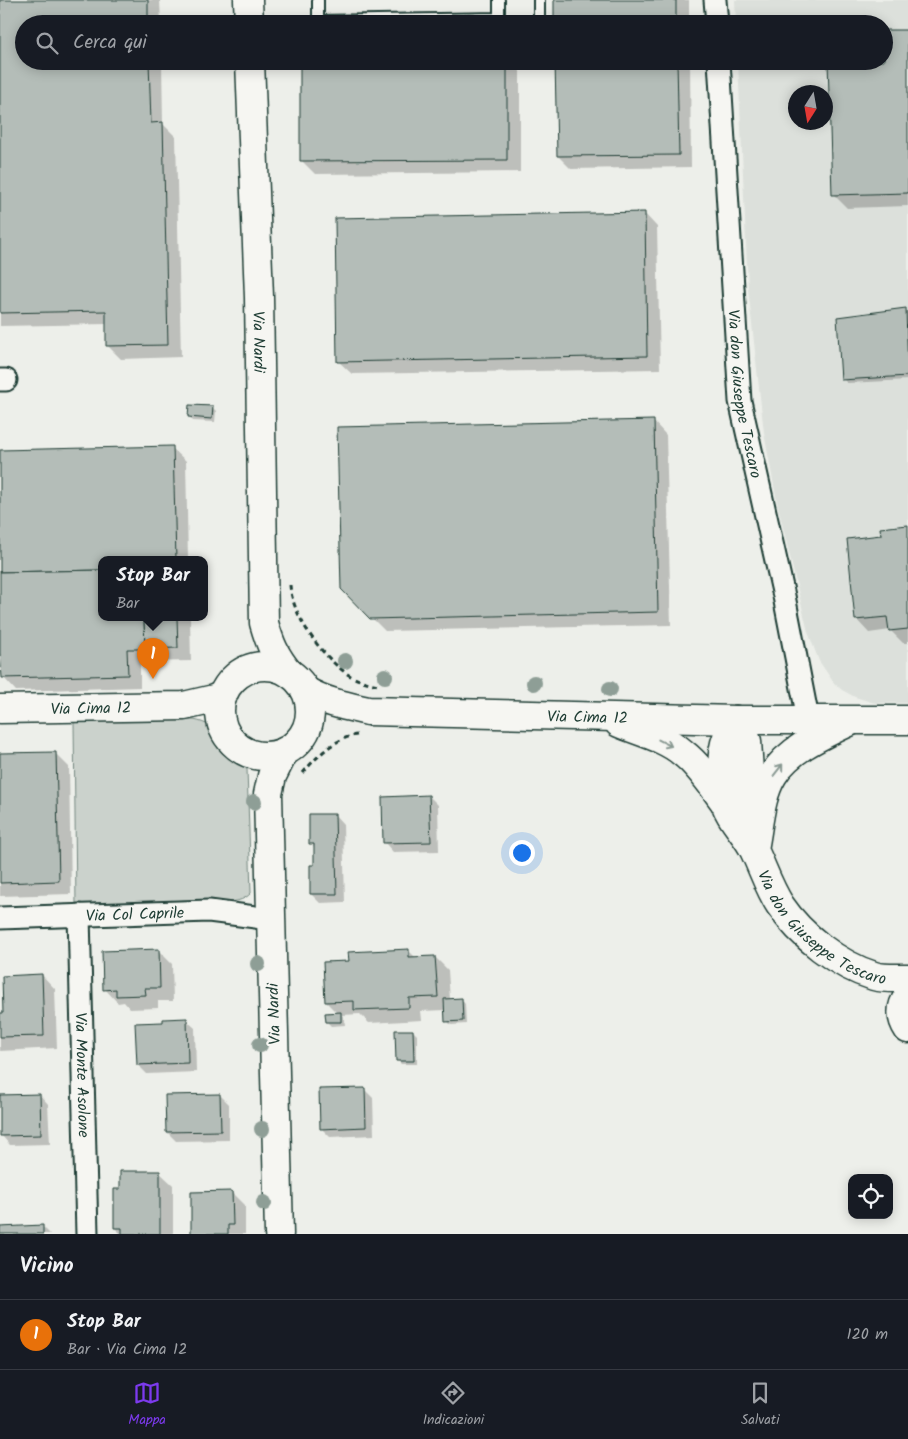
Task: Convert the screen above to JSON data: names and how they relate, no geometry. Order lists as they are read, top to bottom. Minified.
{"streets":{"main road":["Via Nardi","Via don Giuseppe Tescaro","Via Cima 12"],"street":["Via Col Caprile","Via Monte Asolone"]},"crossings":[["Via Nardi","Via Col Caprile"],["Via don Giuseppe Tescaro","Via Cima 12"],["Via Col Caprile","Via Monte Asolone"]],"north":"bottom","page":{"search":"Cerca qui","popup":["Stop Bar","Bar"],"pins":"1","heading":"Vicino","list":[{"mark":"1","name":"Stop Bar","note":"Bar · Via Cima 12","value":"120 m"}],"nav":["Mappa","Indicazioni","Salvati"]}}
